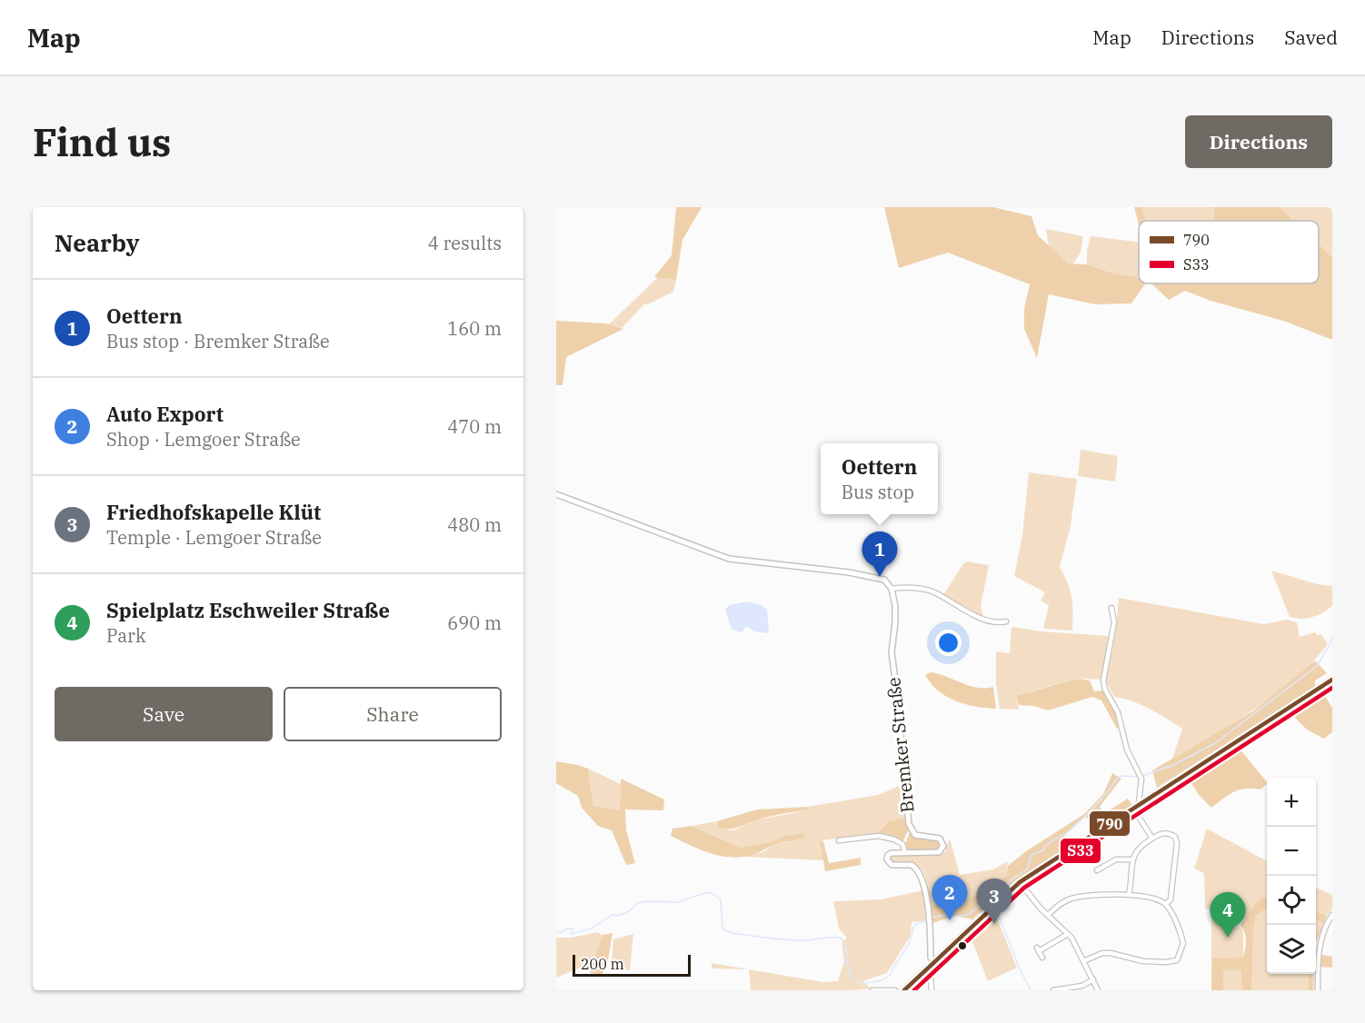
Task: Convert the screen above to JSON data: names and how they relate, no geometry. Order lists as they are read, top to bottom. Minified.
{"streets":{"street":["Bremker Straße"]},"lines":["transit line 790","transit line S33"],"legend":["790","S33"],"scale_bar":"200 m","page":{"header":"Map","nav":["Map","Directions","Saved"],"buttons":["Directions",["Save","Share"]],"title":"Find us","heading":["Nearby","4 results"],"list":[{"mark":"1","name":"Oettern","note":"Bus stop · Bremker Straße","value":"160 m"},{"mark":"2","name":"Auto Export","note":"Shop · Lemgoer Straße","value":"470 m"},{"mark":"3","name":"Friedhofskapelle Klüt","note":"Temple · Lemgoer Straße","value":"480 m"},{"mark":"4","name":"Spielplatz Eschweiler Straße","note":"Park","value":"690 m"}],"popup":["Oettern","Bus stop"],"pins":["1","2","3","4"],"map_buttons":["+","−"],"scale":"200 m"}}
